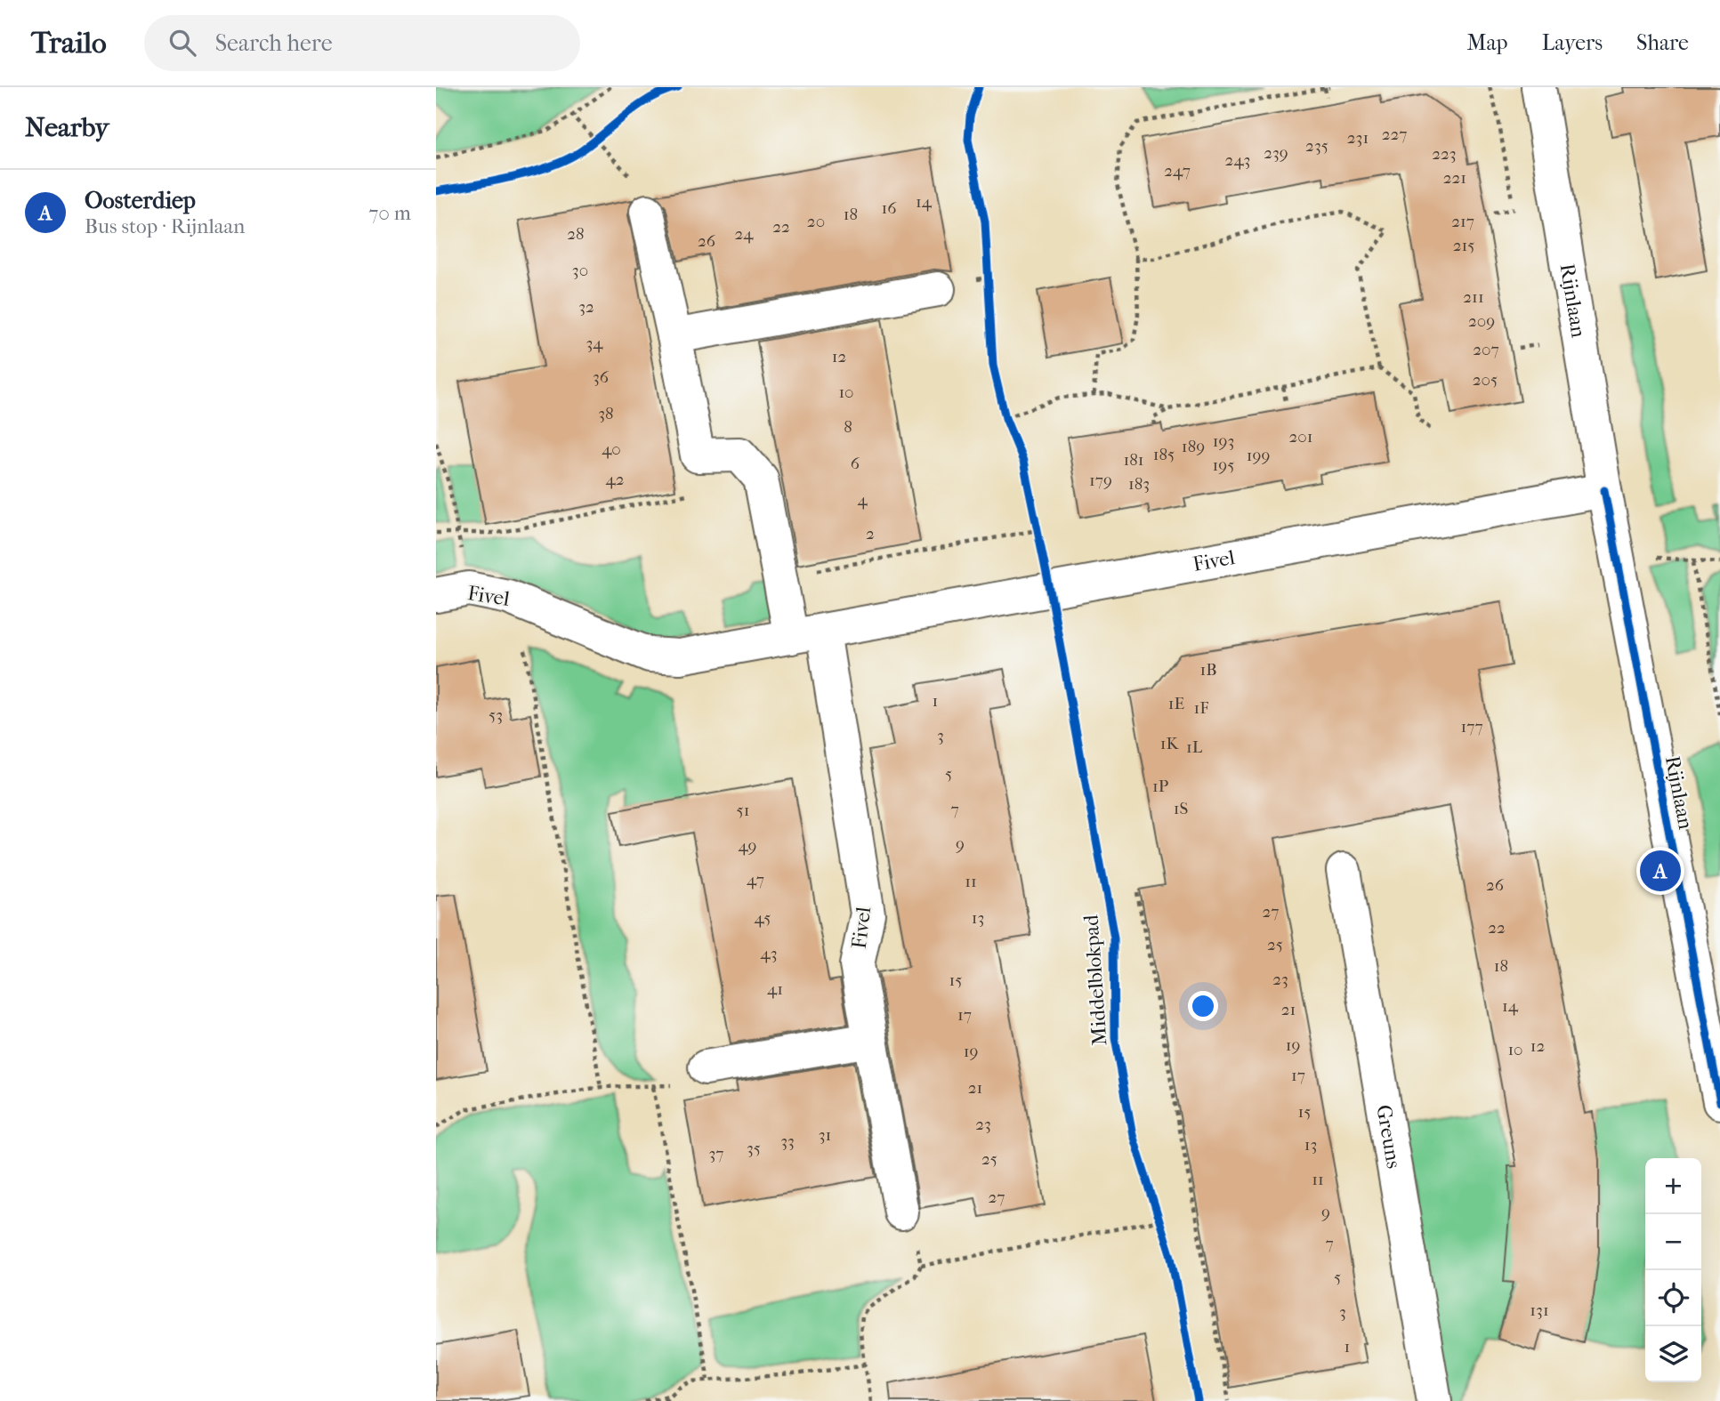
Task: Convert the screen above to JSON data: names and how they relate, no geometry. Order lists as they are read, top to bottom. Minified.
{"streets":{"street":["Rijnlaan","Fivel","Greuns"],"cycle path":["Middelblokpad"]},"crossings":[["Rijnlaan","Fivel"]],"house_numbers":["227","231","235","239","223","243","247","221","14","16","18","20","217","22","28","24","26","215","30","211","32","209","34","207","12","36","205","10","38","8","201","193","189","40","185","199","181","6","195","42","179","183","4","2","1B","1","1E","1F","53","177","3","1K","1L","5","1P","1S","7","51","9","49","47","11","26","27","45","13","22","25","43","18","23","15","41","14","21","17","19","12","10","19","17","21","15","23","31","33","13","35","37","25","11","27","9","7","5","131","3","1"],"page":{"header":"Trailo","search":"Search here","nav":["Map","Layers","Share"],"heading":"Nearby","list":[{"mark":"A","name":"Oosterdiep","note":"Bus stop · Rijnlaan","value":"70 m"}],"pins":"A","map_buttons":["+","−"]}}
